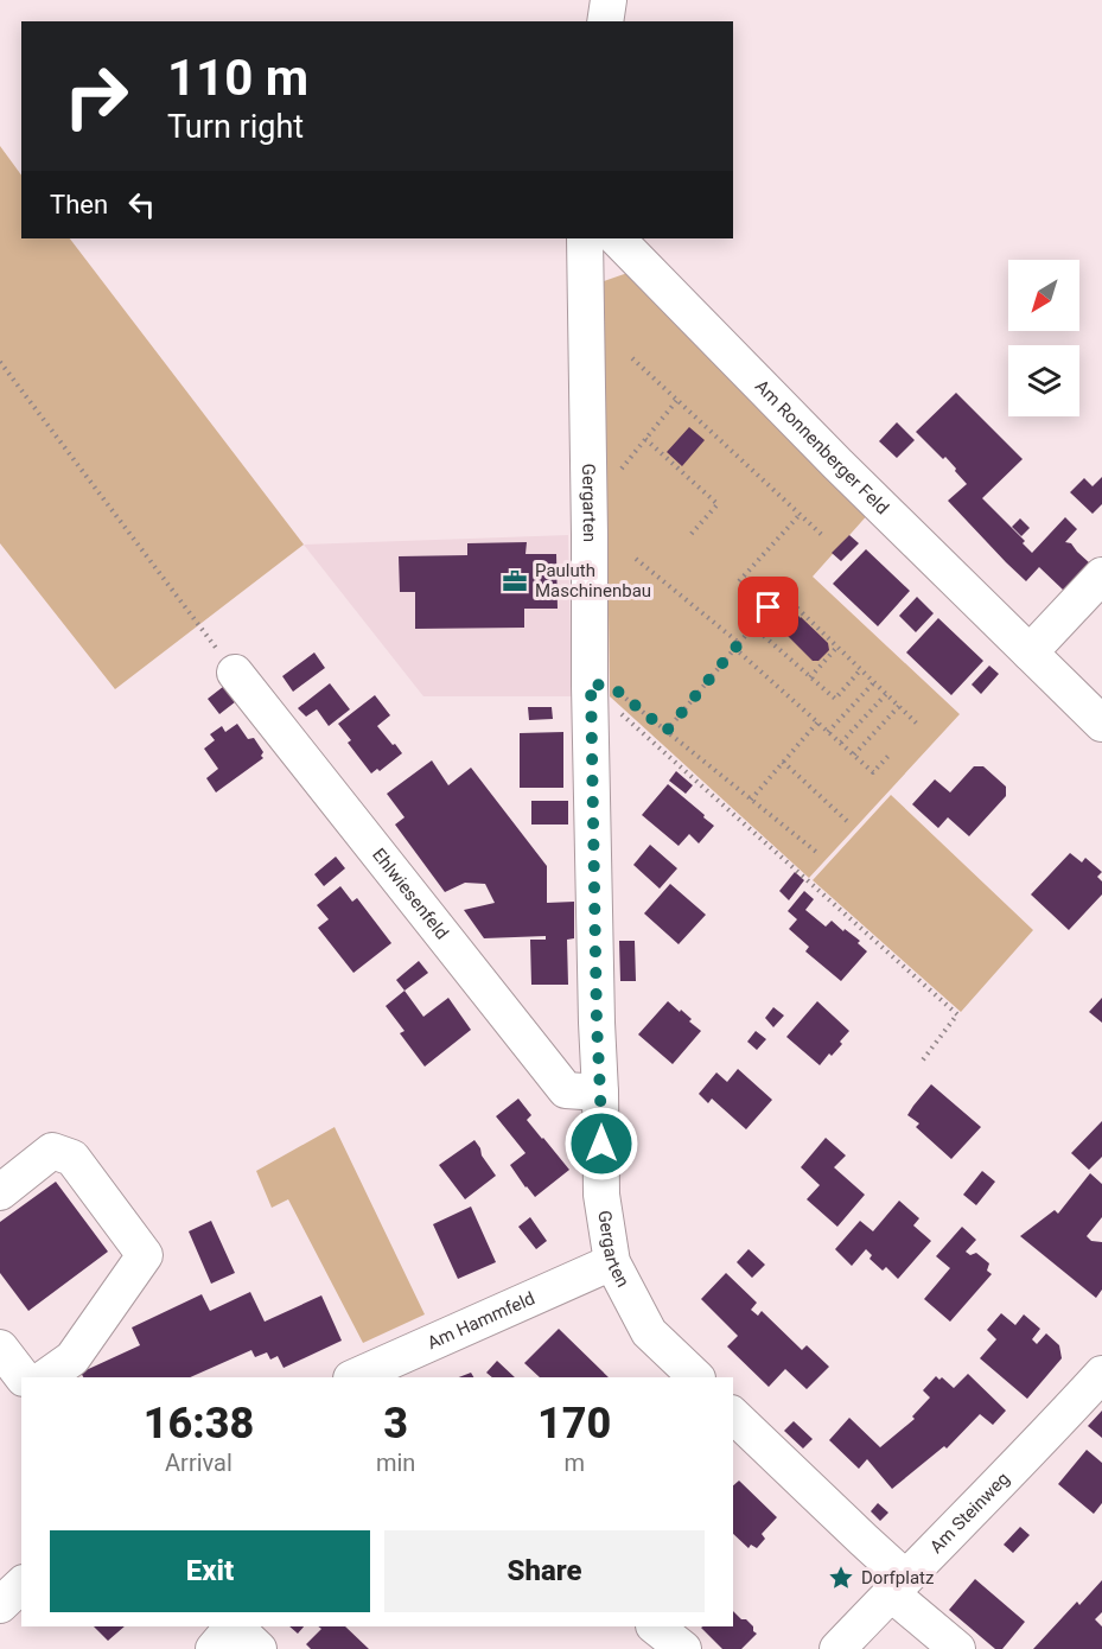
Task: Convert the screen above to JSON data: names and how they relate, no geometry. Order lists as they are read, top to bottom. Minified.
{"streets":{"street":["Am Ronnenberger Feld","Gergarten","Ehlwiesenfeld","Am Hammfeld","Am Steinweg"]},"crossings":[["Gergarten","Ehlwiesenfeld"],["Gergarten","Am Hammfeld"]],"places":{"office":["Pauluth Maschinenbau"],"place":["Dorfplatz"]},"north":"bottom left","page":{"turn":["110 m","Turn right"],"then":"Then","eta":["16:38","Arrival","3","min","170","m"],"buttons":["Exit","Share"]}}
